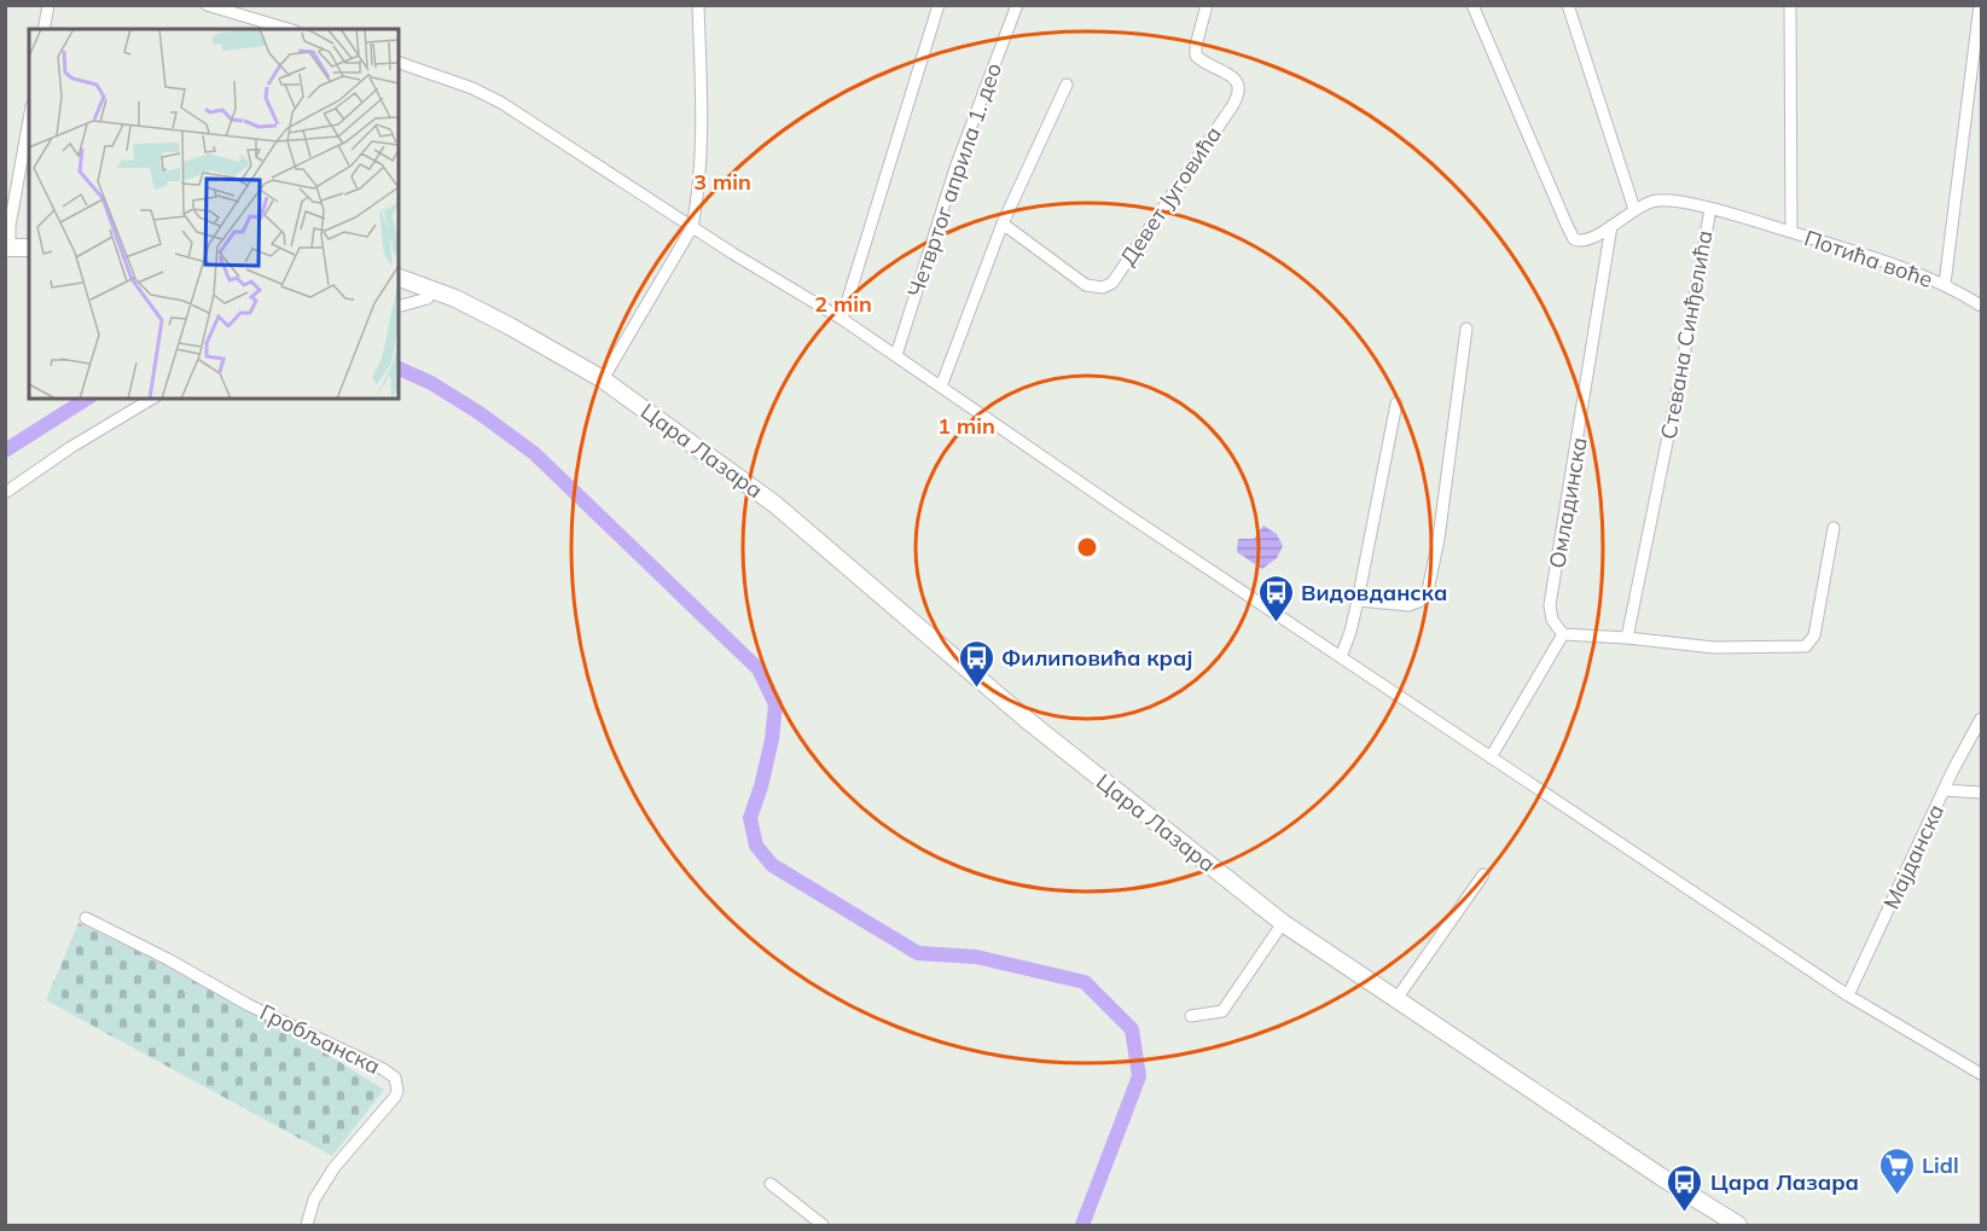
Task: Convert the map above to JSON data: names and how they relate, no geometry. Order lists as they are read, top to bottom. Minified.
{"streets":{"main road":["Цара Лазара"],"street":["Четвртог априла 1. део","Девет Југовића","Потића воће","Стевана Синђелића","Омладинска","Мајданска","Гробљанска"]},"crossings":[["Потића воће","Стевана Синђелића"]],"places":{"bus stop":["Видовданска","Филиповића крај","Цара Лазара"],"supermarket":["Lidl"]},"rings":["3 min","2 min","1 min"]}
